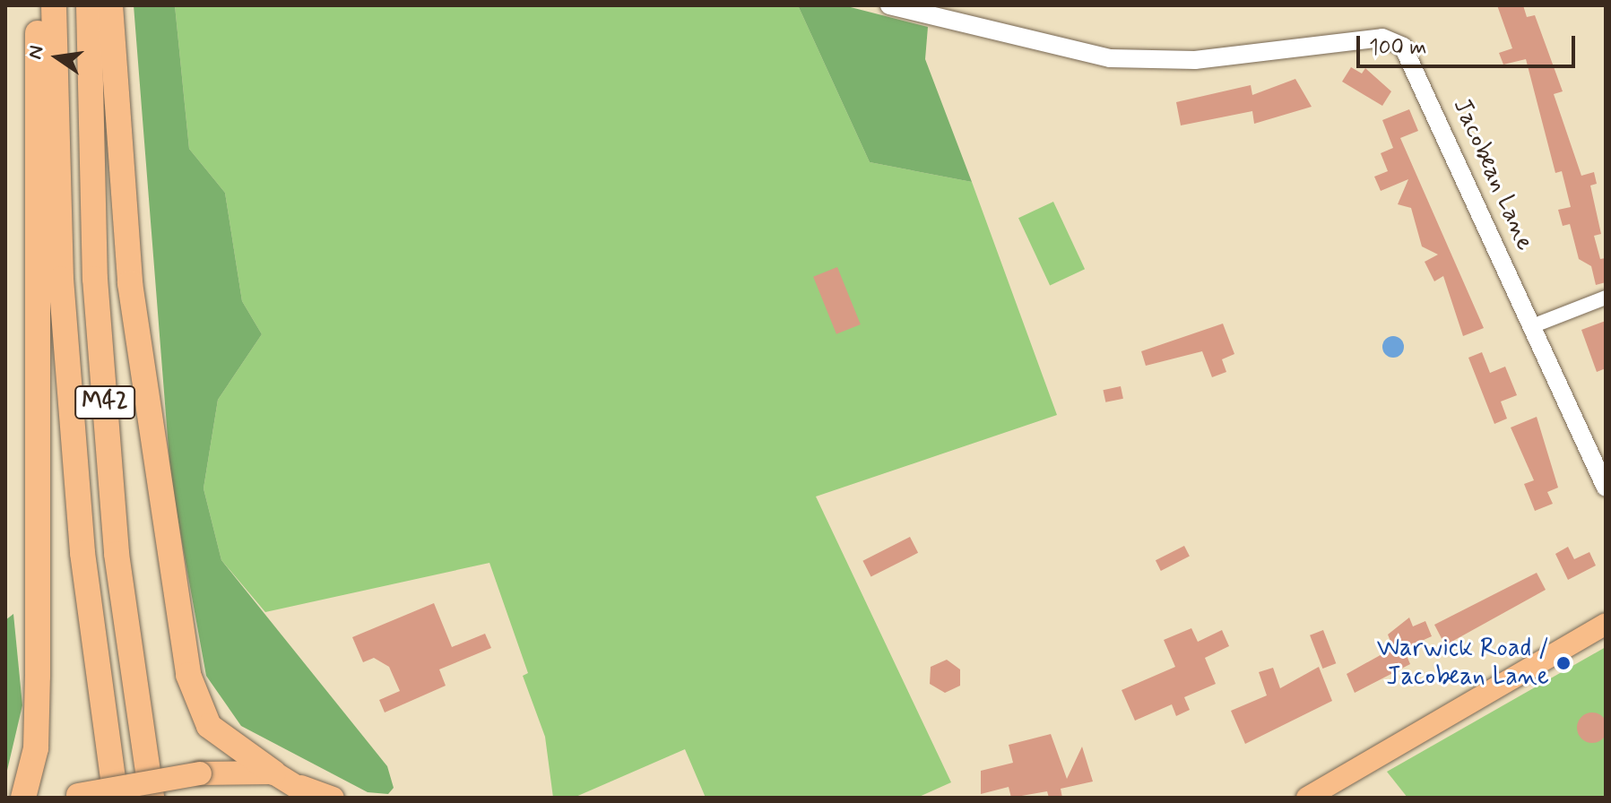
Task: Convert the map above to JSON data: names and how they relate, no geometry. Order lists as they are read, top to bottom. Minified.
{"streets":{"highway":["M42"],"street":["Jacobean Lane"]},"places":["Warwick Road / Jacobean Lane"],"scale_bar":"100 m","north":"left"}
